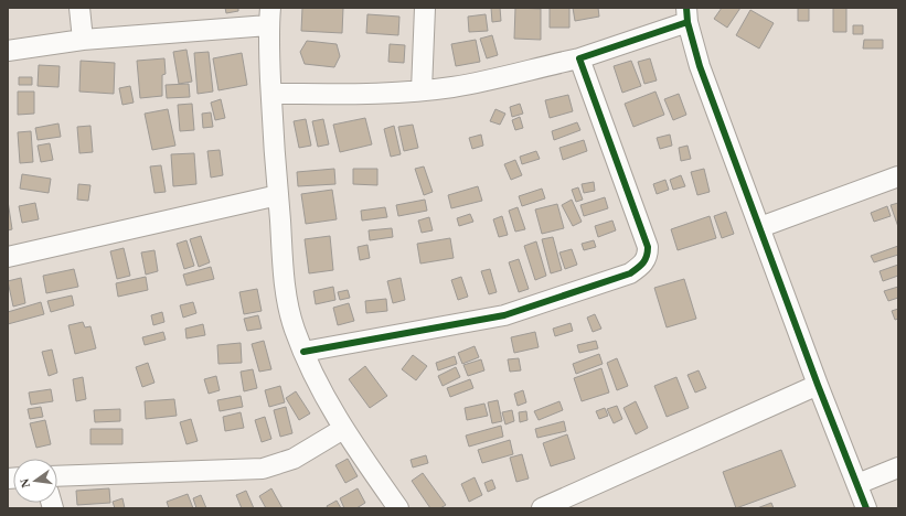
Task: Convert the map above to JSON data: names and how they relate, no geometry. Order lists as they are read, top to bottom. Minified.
{"north":"left"}
